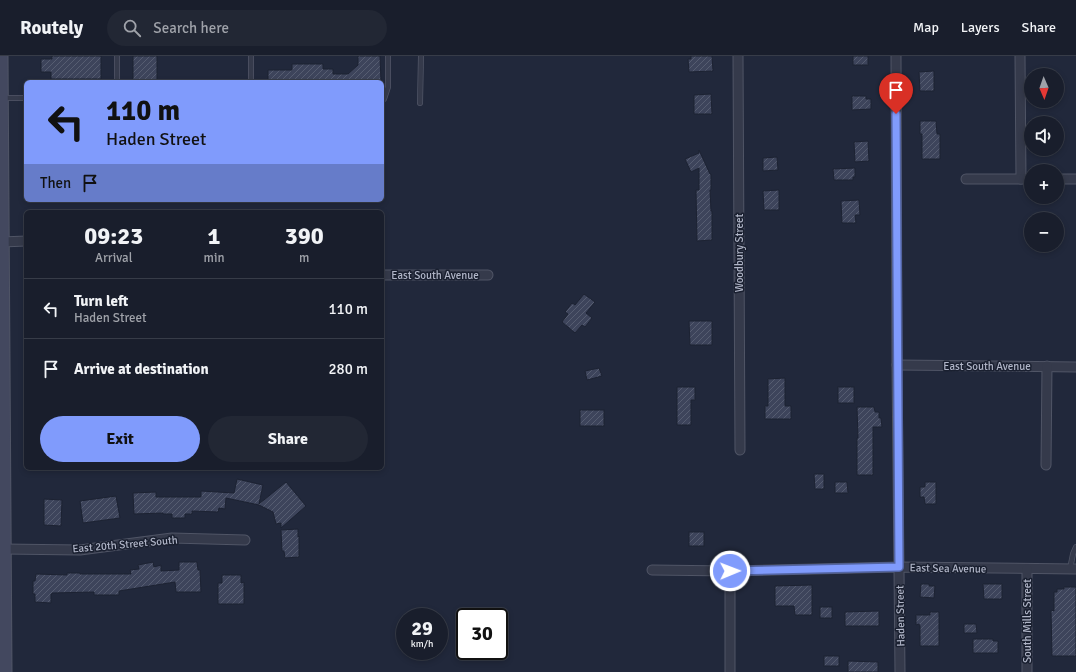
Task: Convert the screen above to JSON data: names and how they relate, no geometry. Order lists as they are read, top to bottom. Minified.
{"streets":{"street":["Woodbury Street","East South Avenue","East 20th Street South","East Sea Avenue","Haden Street","South Mills Street"]},"crossings":[["East South Avenue","Haden Street"],["East Sea Avenue","Haden Street"],["East Sea Avenue","South Mills Street"]],"north":"bottom","page":{"header":"Routely","search":"Search here","nav":["Map","Layers","Share"],"map_buttons":["+","−"],"turn":["110 m","Haden Street"],"then":"Then","eta":["09:23","Arrival","1","min","390","m"],"list":[{"name":"Turn left","note":"Haden Street","value":"110 m"},{"name":"Arrive at destination","value":"280 m"}],"buttons":["Exit","Share"],"speed":"29 km/h","limit":"30"}}
